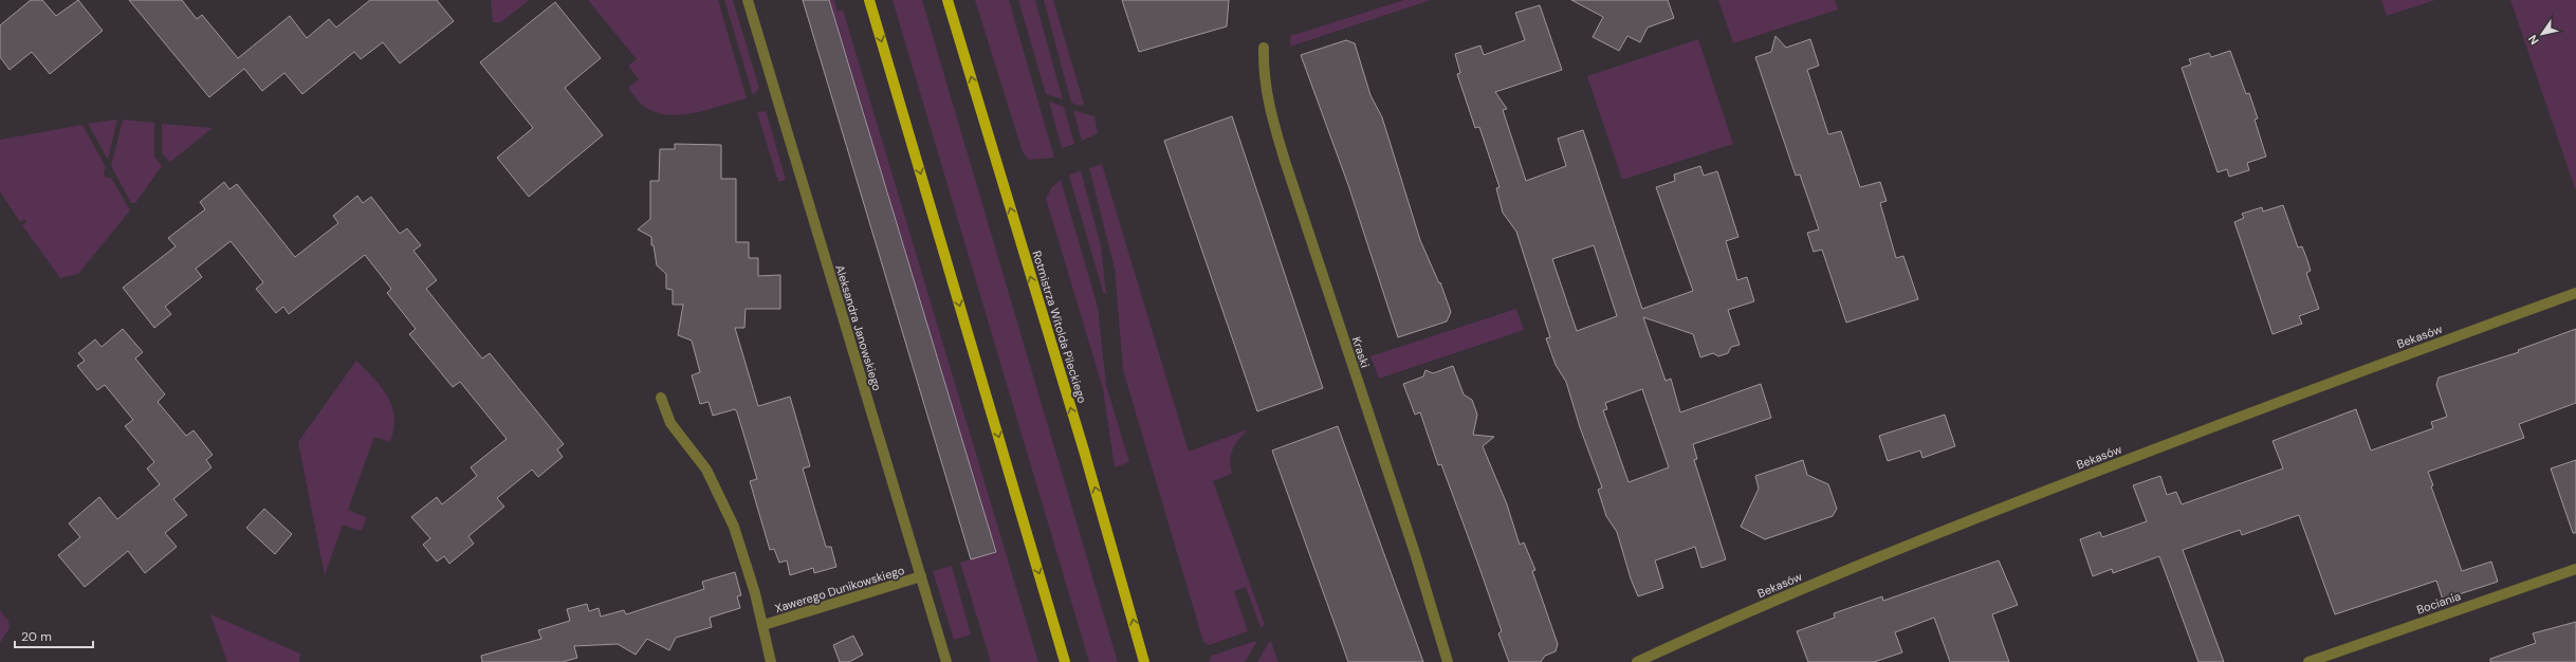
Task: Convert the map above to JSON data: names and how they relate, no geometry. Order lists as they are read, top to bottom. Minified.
{"streets":{"main road":["Rotmistrza Witolda Pileckiego"],"street":["Aleksandra Janowskiego","Bekasów","Kraski","Xawerego Dunikowskiego","Bociania"]},"crossings":[["Aleksandra Janowskiego","Xawerego Dunikowskiego"]],"scale_bar":"20 m","north":"bottom left"}
